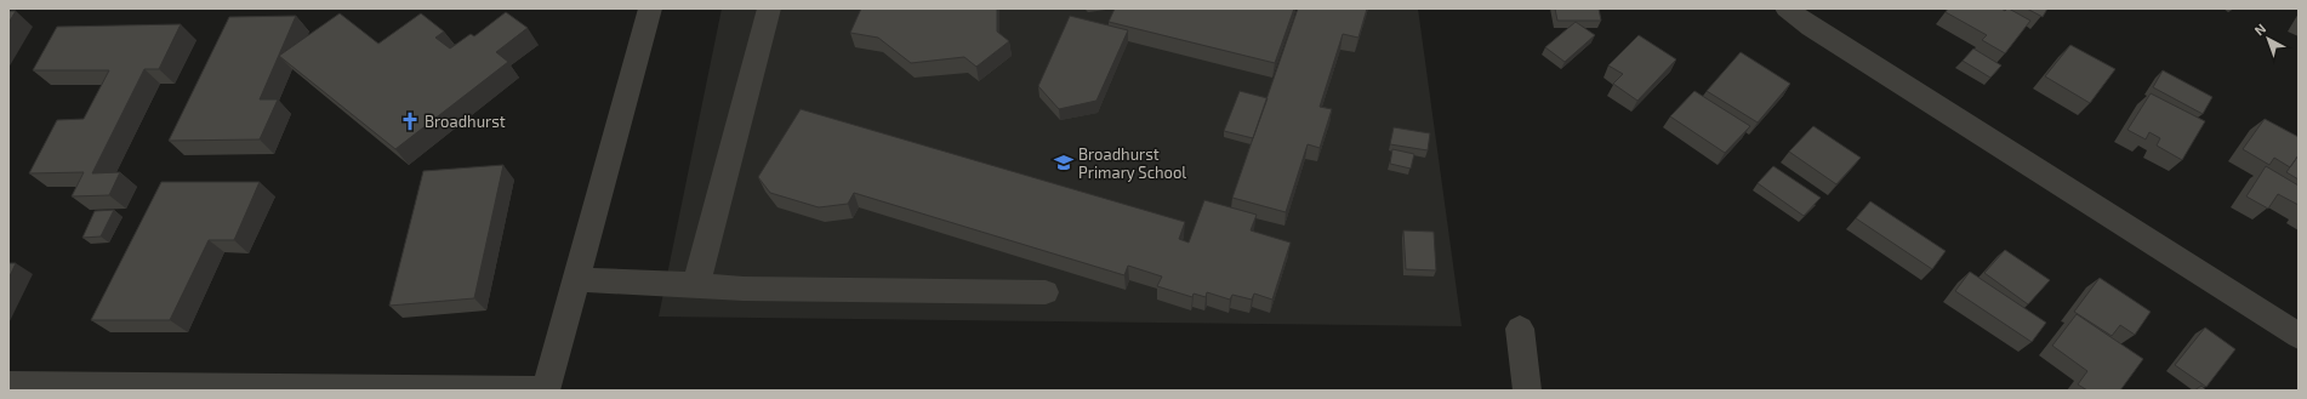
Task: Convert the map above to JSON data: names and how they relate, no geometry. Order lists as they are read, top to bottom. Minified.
{"places":{"church":["Broadhurst"],"school or university":["Broadhurst Primary School"]},"north":"top left"}
